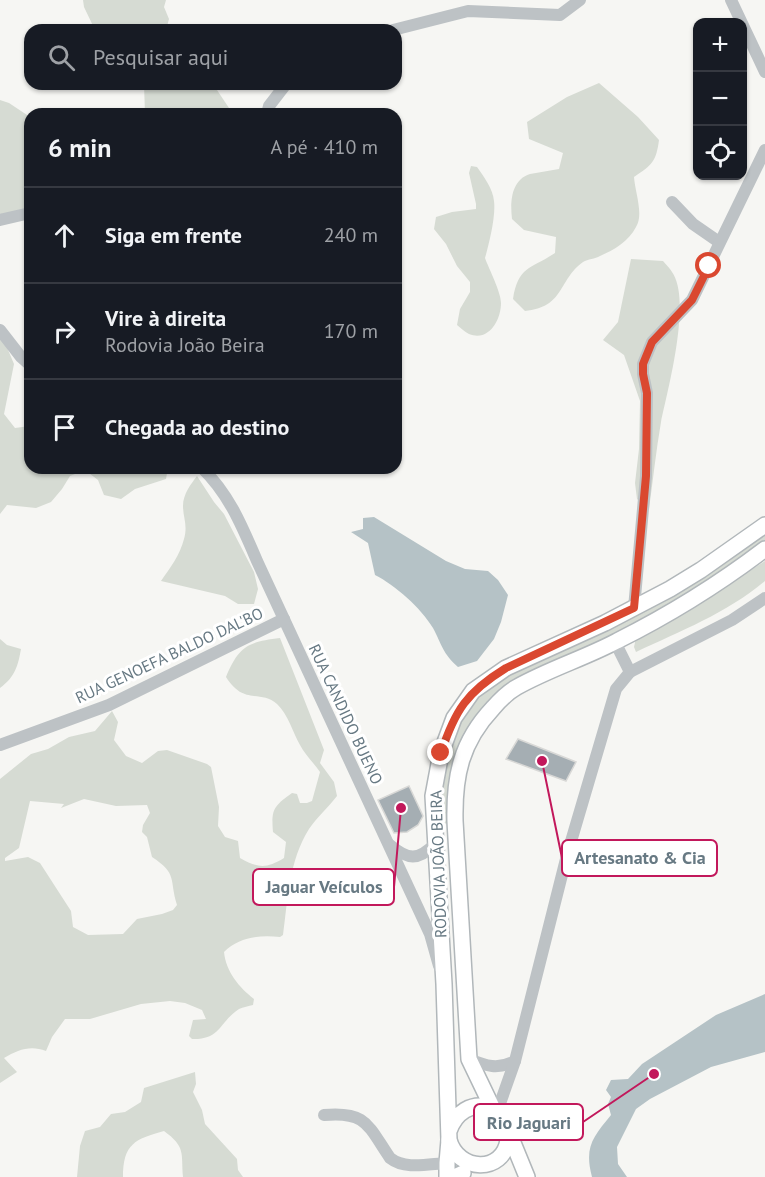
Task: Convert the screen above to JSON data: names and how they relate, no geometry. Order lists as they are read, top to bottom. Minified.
{"streets":{"main road":["RODOVIA JOÃO BEIRA"],"street":["RUA GENOEFA BALDO DAL'BO","RUA CANDIDO BUENO"]},"crossings":[["RUA GENOEFA BALDO DAL'BO","RUA CANDIDO BUENO"],["RUA CANDIDO BUENO","RODOVIA JOÃO BEIRA"]],"places":["Artesanato & Cia","Jaguar Veículos","Rio Jaguari"],"page":{"map_buttons":["+","−"],"search":"Pesquisar aqui","heading":["6 min","A pé · 410 m"],"list":[["Siga em frente","240 m"],["Vire à direita","Rodovia João Beira","170 m"],"Chegada ao destino"]}}
